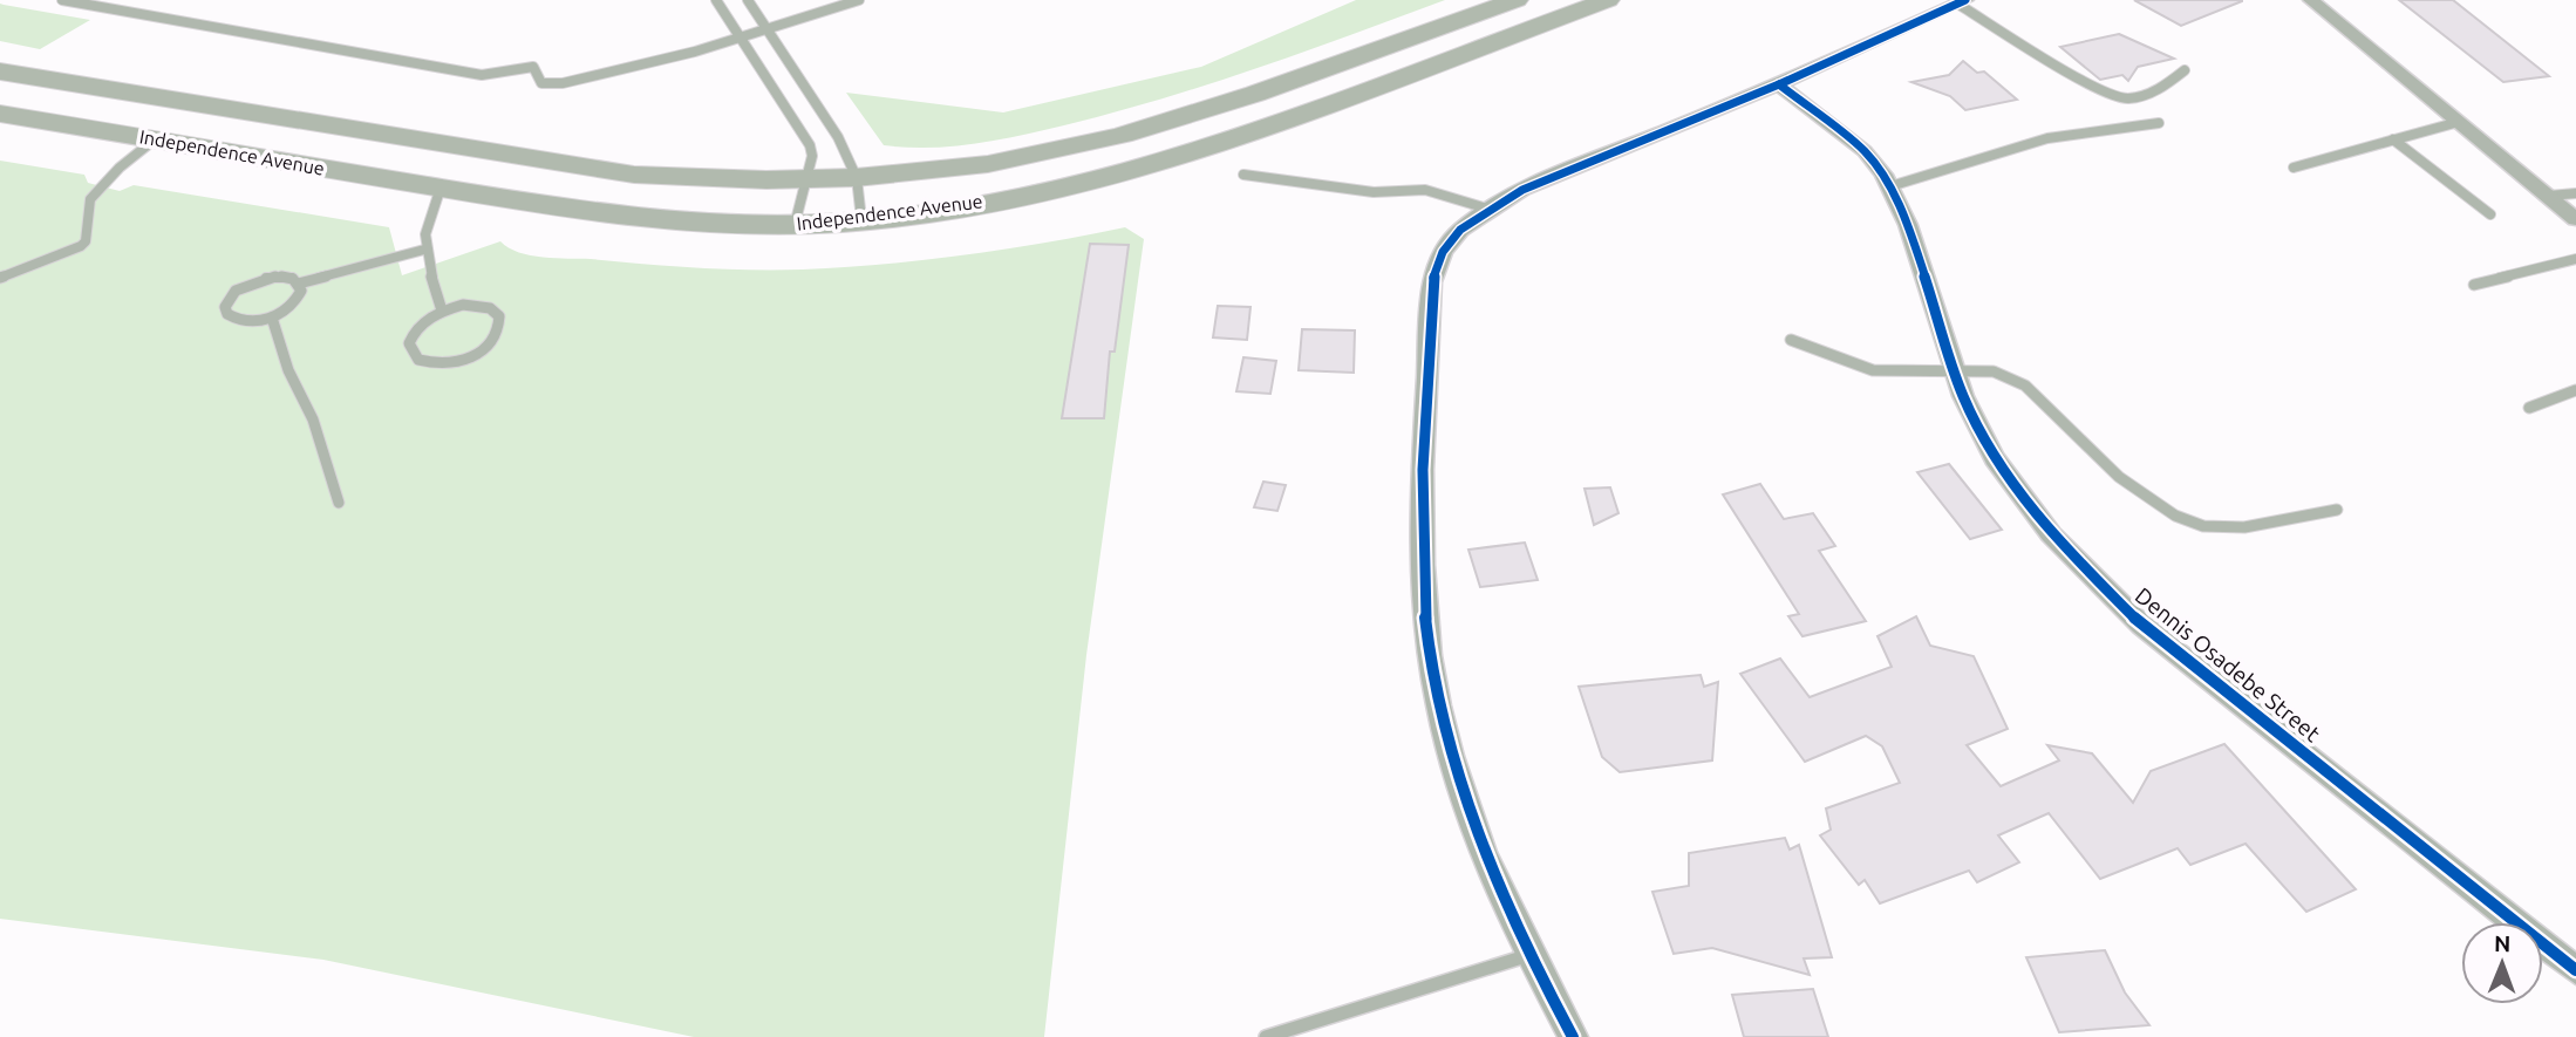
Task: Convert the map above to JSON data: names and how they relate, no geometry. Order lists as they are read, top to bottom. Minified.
{"streets":{"main road":["Independence Avenue"],"street":["Dennis Osadebe Street"]},"north":"top"}
